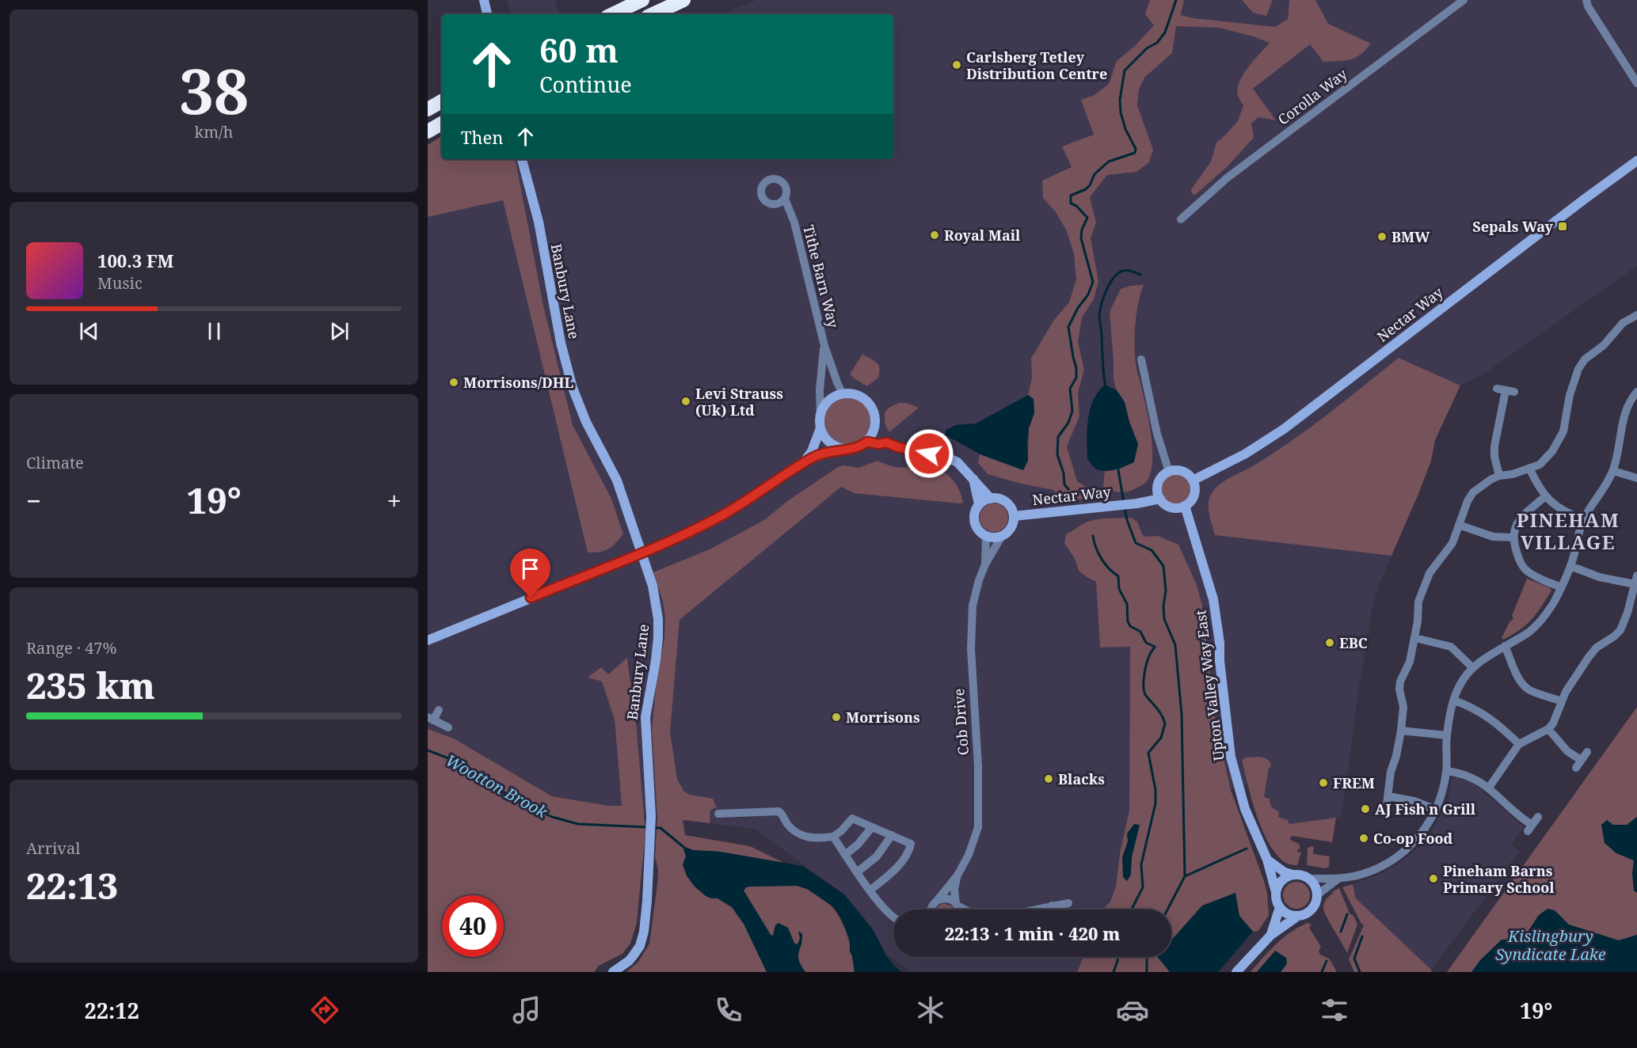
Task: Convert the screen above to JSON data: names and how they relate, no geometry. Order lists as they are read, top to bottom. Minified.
{"streets":{"street":["Corolla Way","Tithe Barn Way","Banbury Lane","Nectar Way","Upton Valley Way East","Cob Drive"]},"crossings":[["Nectar Way","Upton Valley Way East"],["Nectar Way","Cob Drive"]],"districts":["PINEHAM VILLAGE"],"water":["Wootton Brook","Kislingbury Syndicate Lake"],"places":{"other":["Carlsberg Tetley Distribution Centre","Royal Mail","BMW","Morrisons/DHL","Levi Strauss (Uk) Ltd","EBC","Morrisons","Blacks","FREM","AJ Fish n Grill","Co-op Food","Pineham Barns Primary School"],"transit":["Sepals Way"]},"page":{"tile":[["38","km/h"],"Climate",["Range · 47%","235 km"],["Arrival","22:13"]],"turn":["60 m","Continue"],"then":"Then","song":["100.3 FM","Music"],"heat":["−","19°","+"],"limit":"40","trip":"22:13 · 1 min · 420 m","tabs":["22:12","19°"]}}
